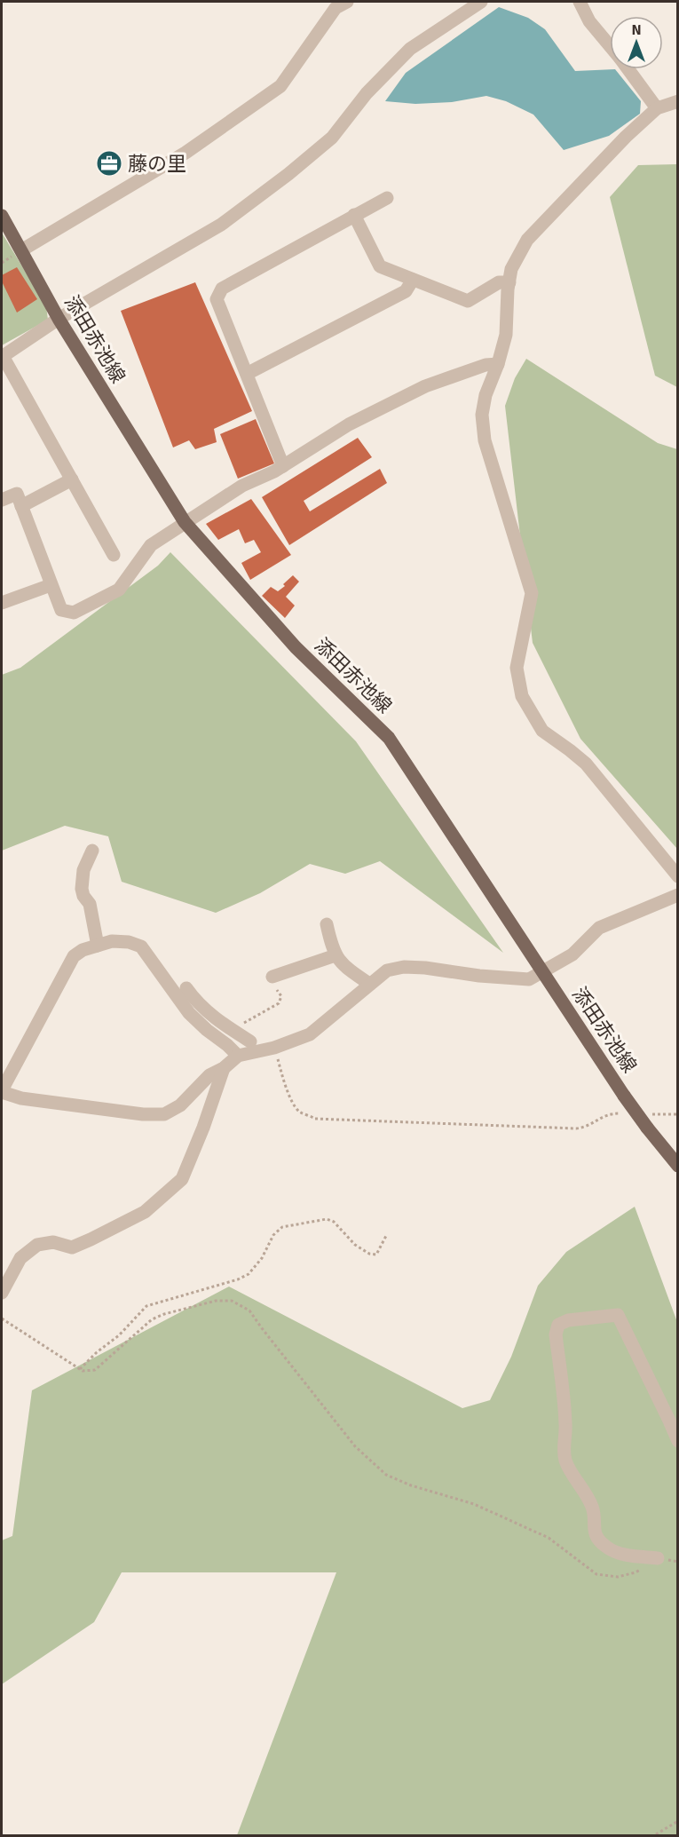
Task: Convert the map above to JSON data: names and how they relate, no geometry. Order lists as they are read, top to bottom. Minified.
{"streets":{"main road":["添田赤池線"]},"places":{"office":["藤の里"]},"north":"top"}
